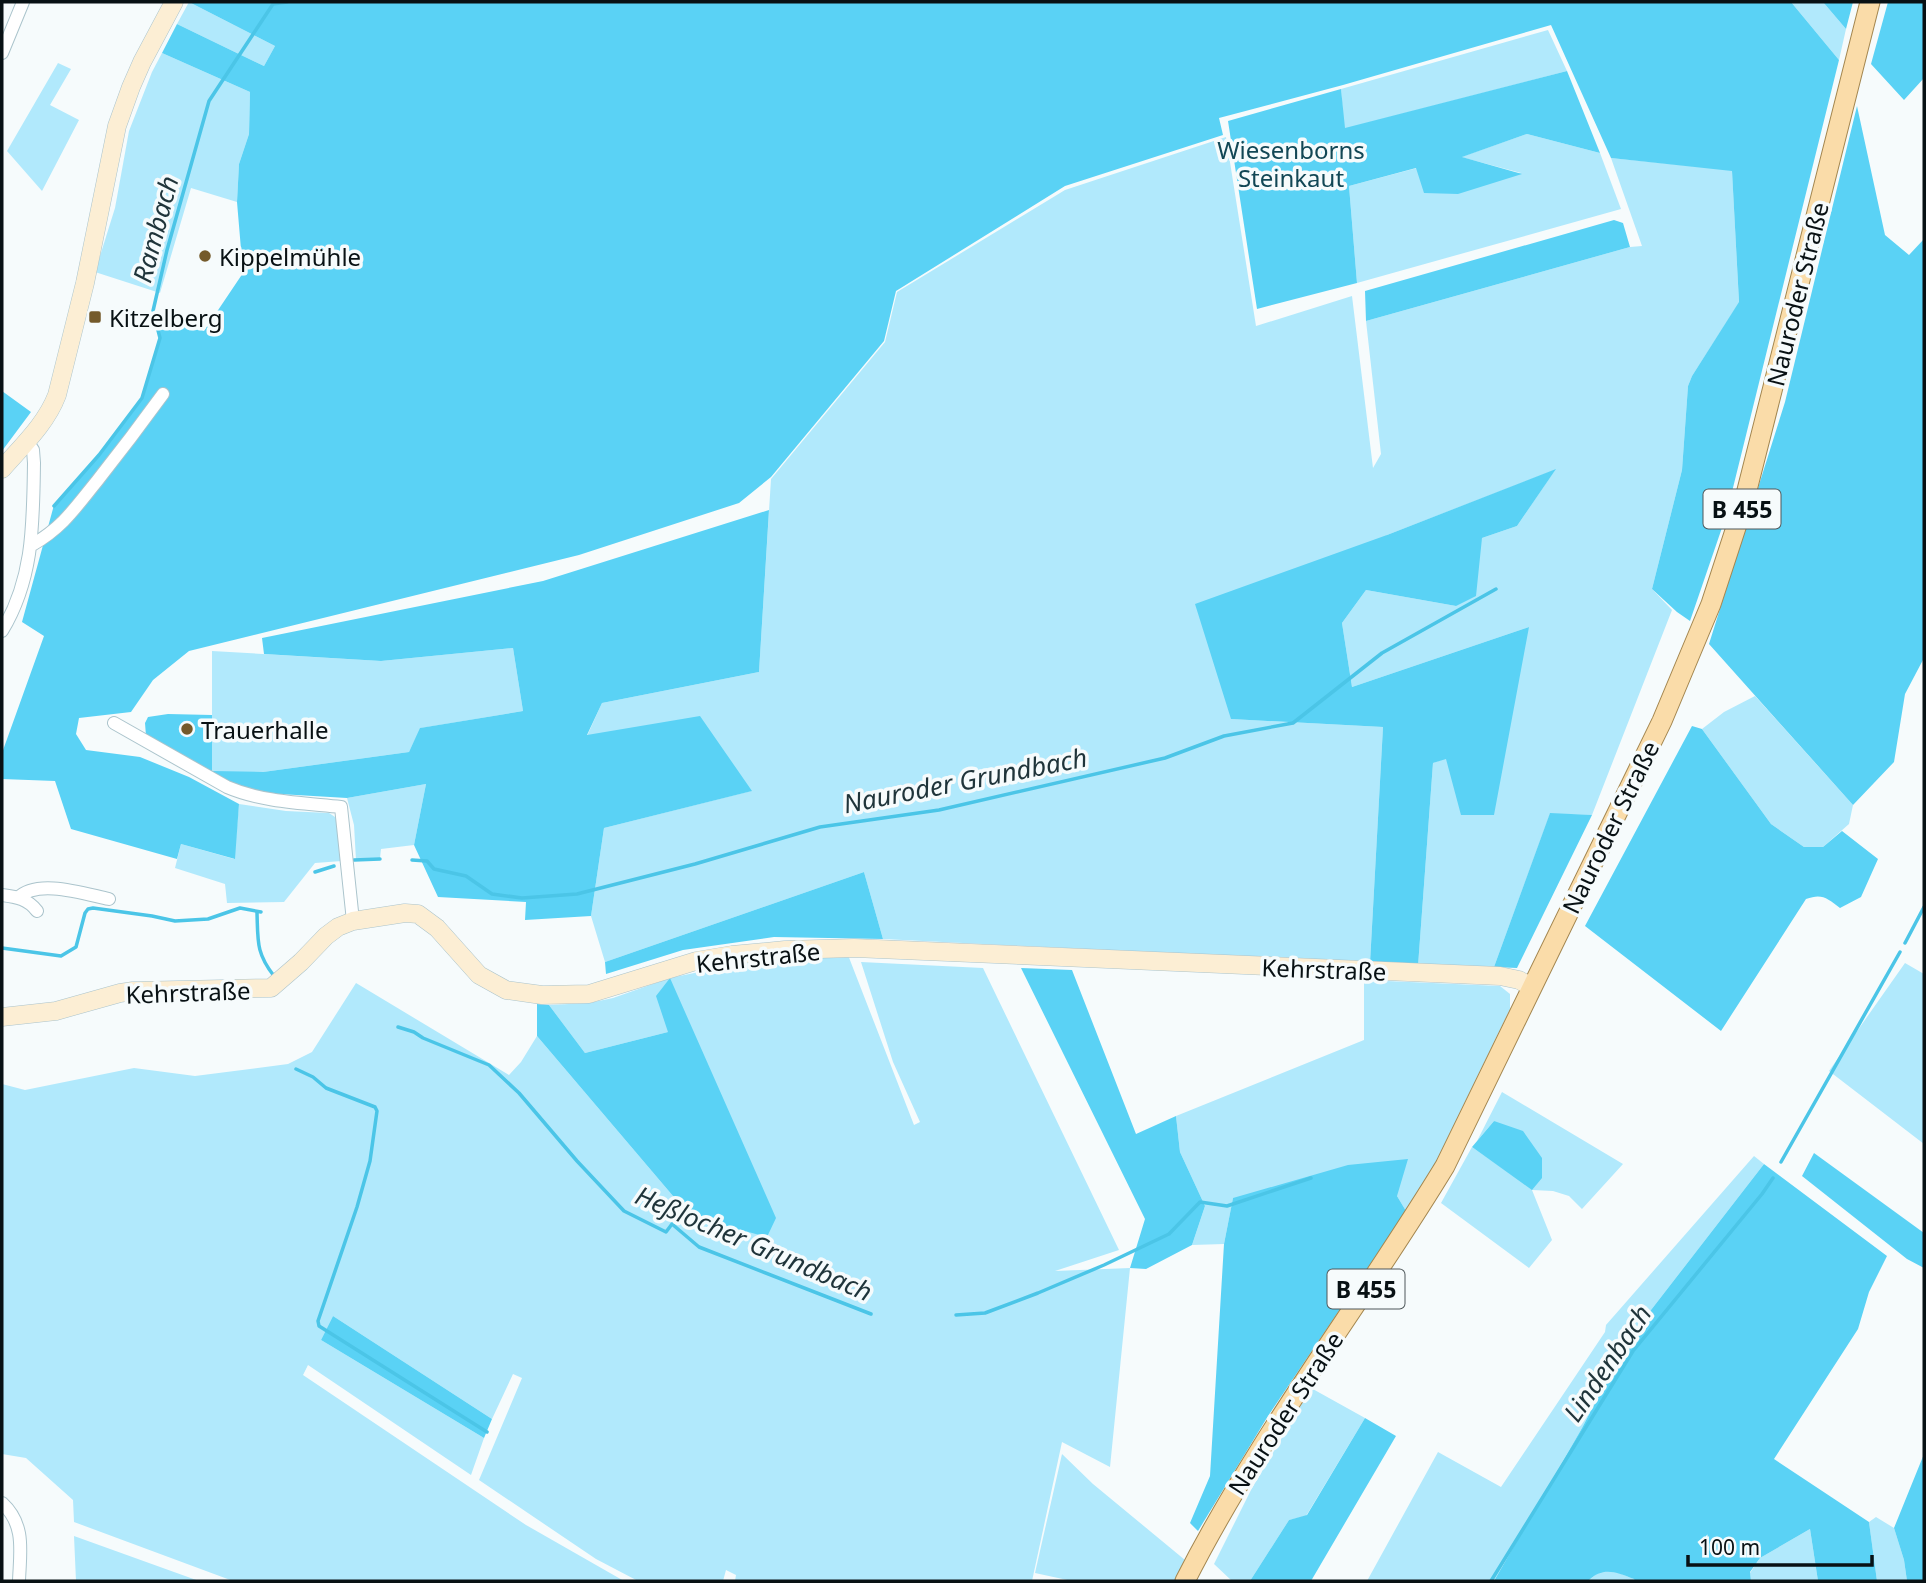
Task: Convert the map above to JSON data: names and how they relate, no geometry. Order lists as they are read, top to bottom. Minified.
{"streets":{"main road":["Nauroder Straße","B 455"],"street":["Kehrstraße"]},"crossings":[["Nauroder Straße","Kehrstraße"]],"water":["Rambach","Nauroder Grundbach","Heßlocher Grundbach","Lindenbach"],"parks":["Wiesenborns Steinkaut"],"places":{"other":["Kippelmühle","Trauerhalle"],"transit":["Kitzelberg"]},"scale_bar":"100 m"}
